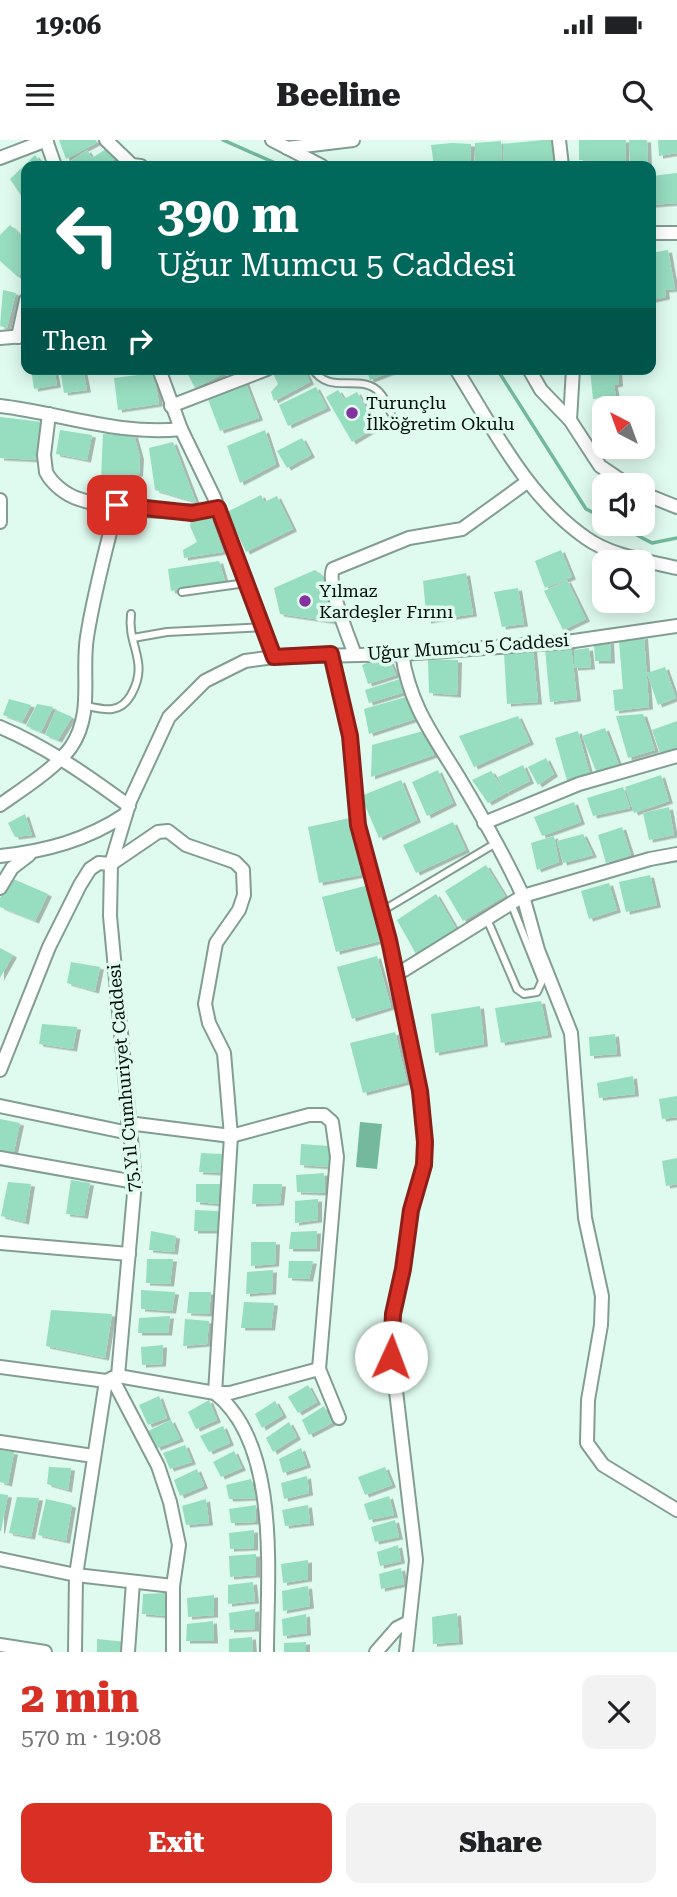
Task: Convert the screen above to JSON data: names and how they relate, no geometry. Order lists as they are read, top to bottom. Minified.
{"streets":{"street":["Uğur Mumcu 5 Caddesi","75.Yıl Cumhuriyet Caddesi"]},"crossings":[["Uğur Mumcu 5 Caddesi","75.Yıl Cumhuriyet Caddesi"]],"places":["Turunçlu İlköğretim Okulu","Yılmaz Kardeşler Fırını"],"north":"top left","page":{"status":"19:06","header":"Beeline","turn":["390 m","Uğur Mumcu 5 Caddesi"],"then":"Then","heading":["2 min","570 m · 19:08"],"buttons":["Exit","Share"]}}
